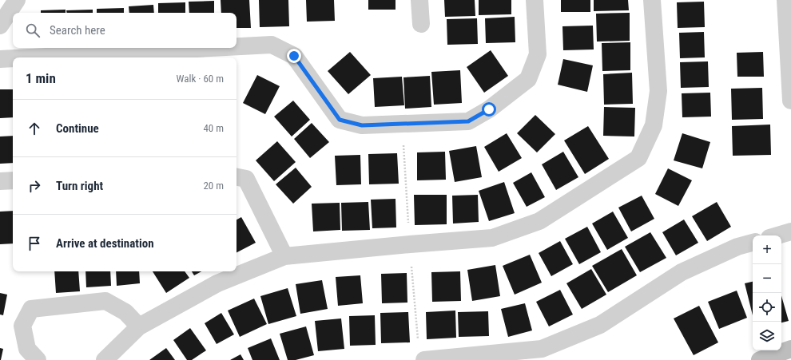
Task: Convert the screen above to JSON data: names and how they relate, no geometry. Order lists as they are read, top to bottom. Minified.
{"page":{"search":"Search here","heading":["1 min","Walk · 60 m"],"list":[["Continue","40 m"],["Turn right","20 m"],"Arrive at destination"],"map_buttons":["+","−"]}}
